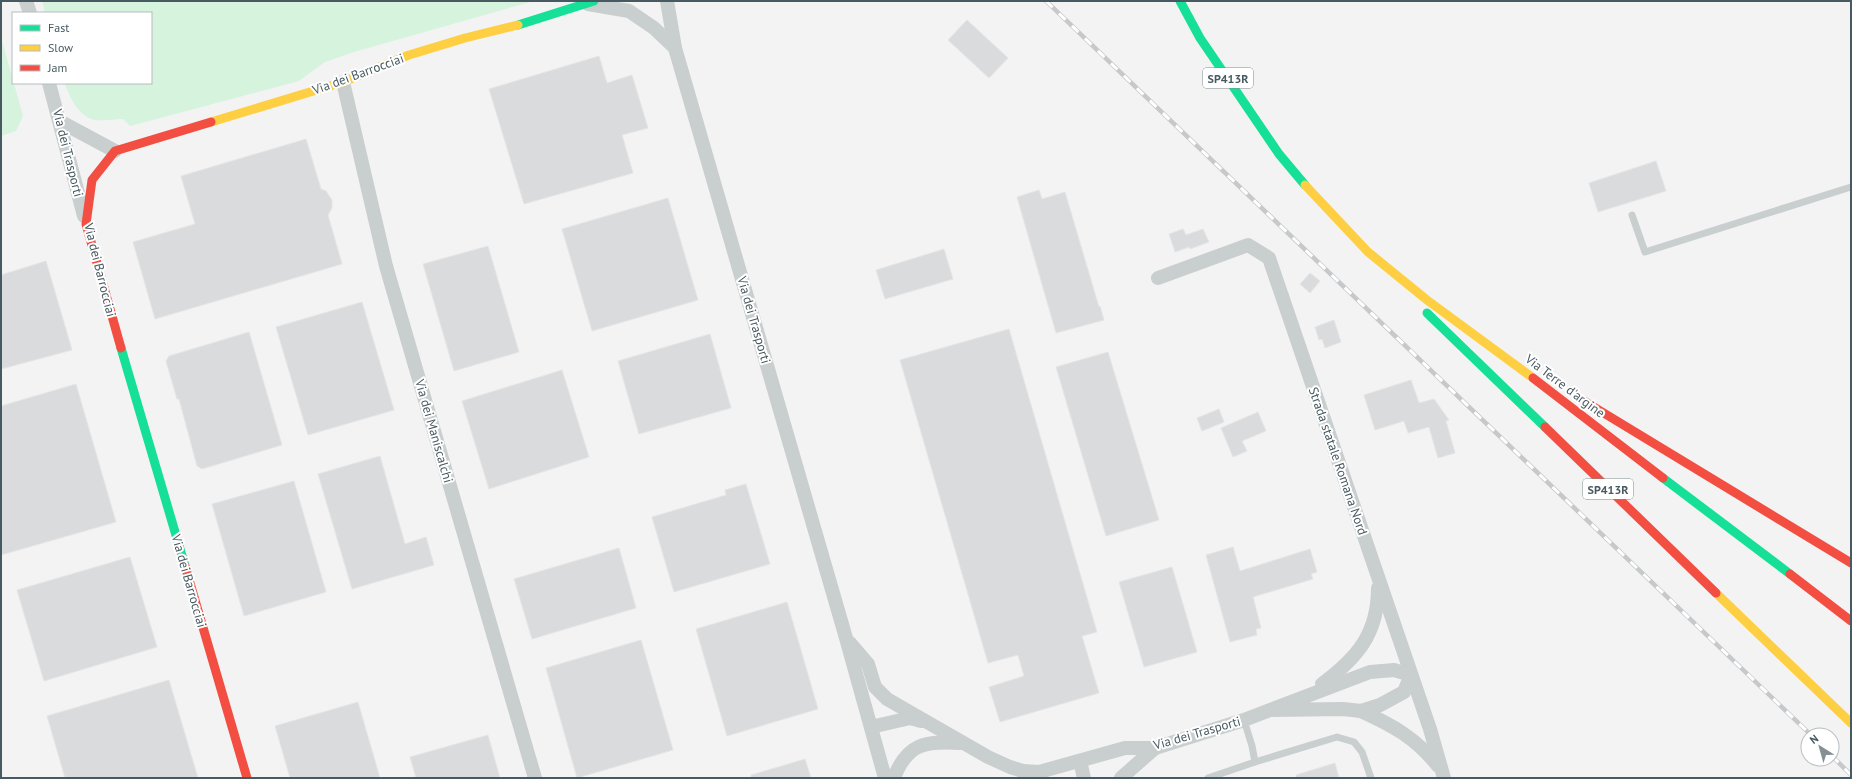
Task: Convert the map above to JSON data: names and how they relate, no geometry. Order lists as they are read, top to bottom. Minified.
{"streets":{"main road":["Via dei Barrocciai","SP413R","Via Terre d'argine"],"street":["Via dei Trasporti","Via dei Maniscalchi","Strada statale Romana Nord"]},"crossings":[["Via dei Barrocciai","Via dei Trasporti"],["Via dei Barrocciai","Via dei Maniscalchi"],["SP413R","Via Terre d'argine"],["Via dei Trasporti","Strada statale Romana Nord"]],"legend":["Fast","Slow","Jam"],"north":"top left"}
